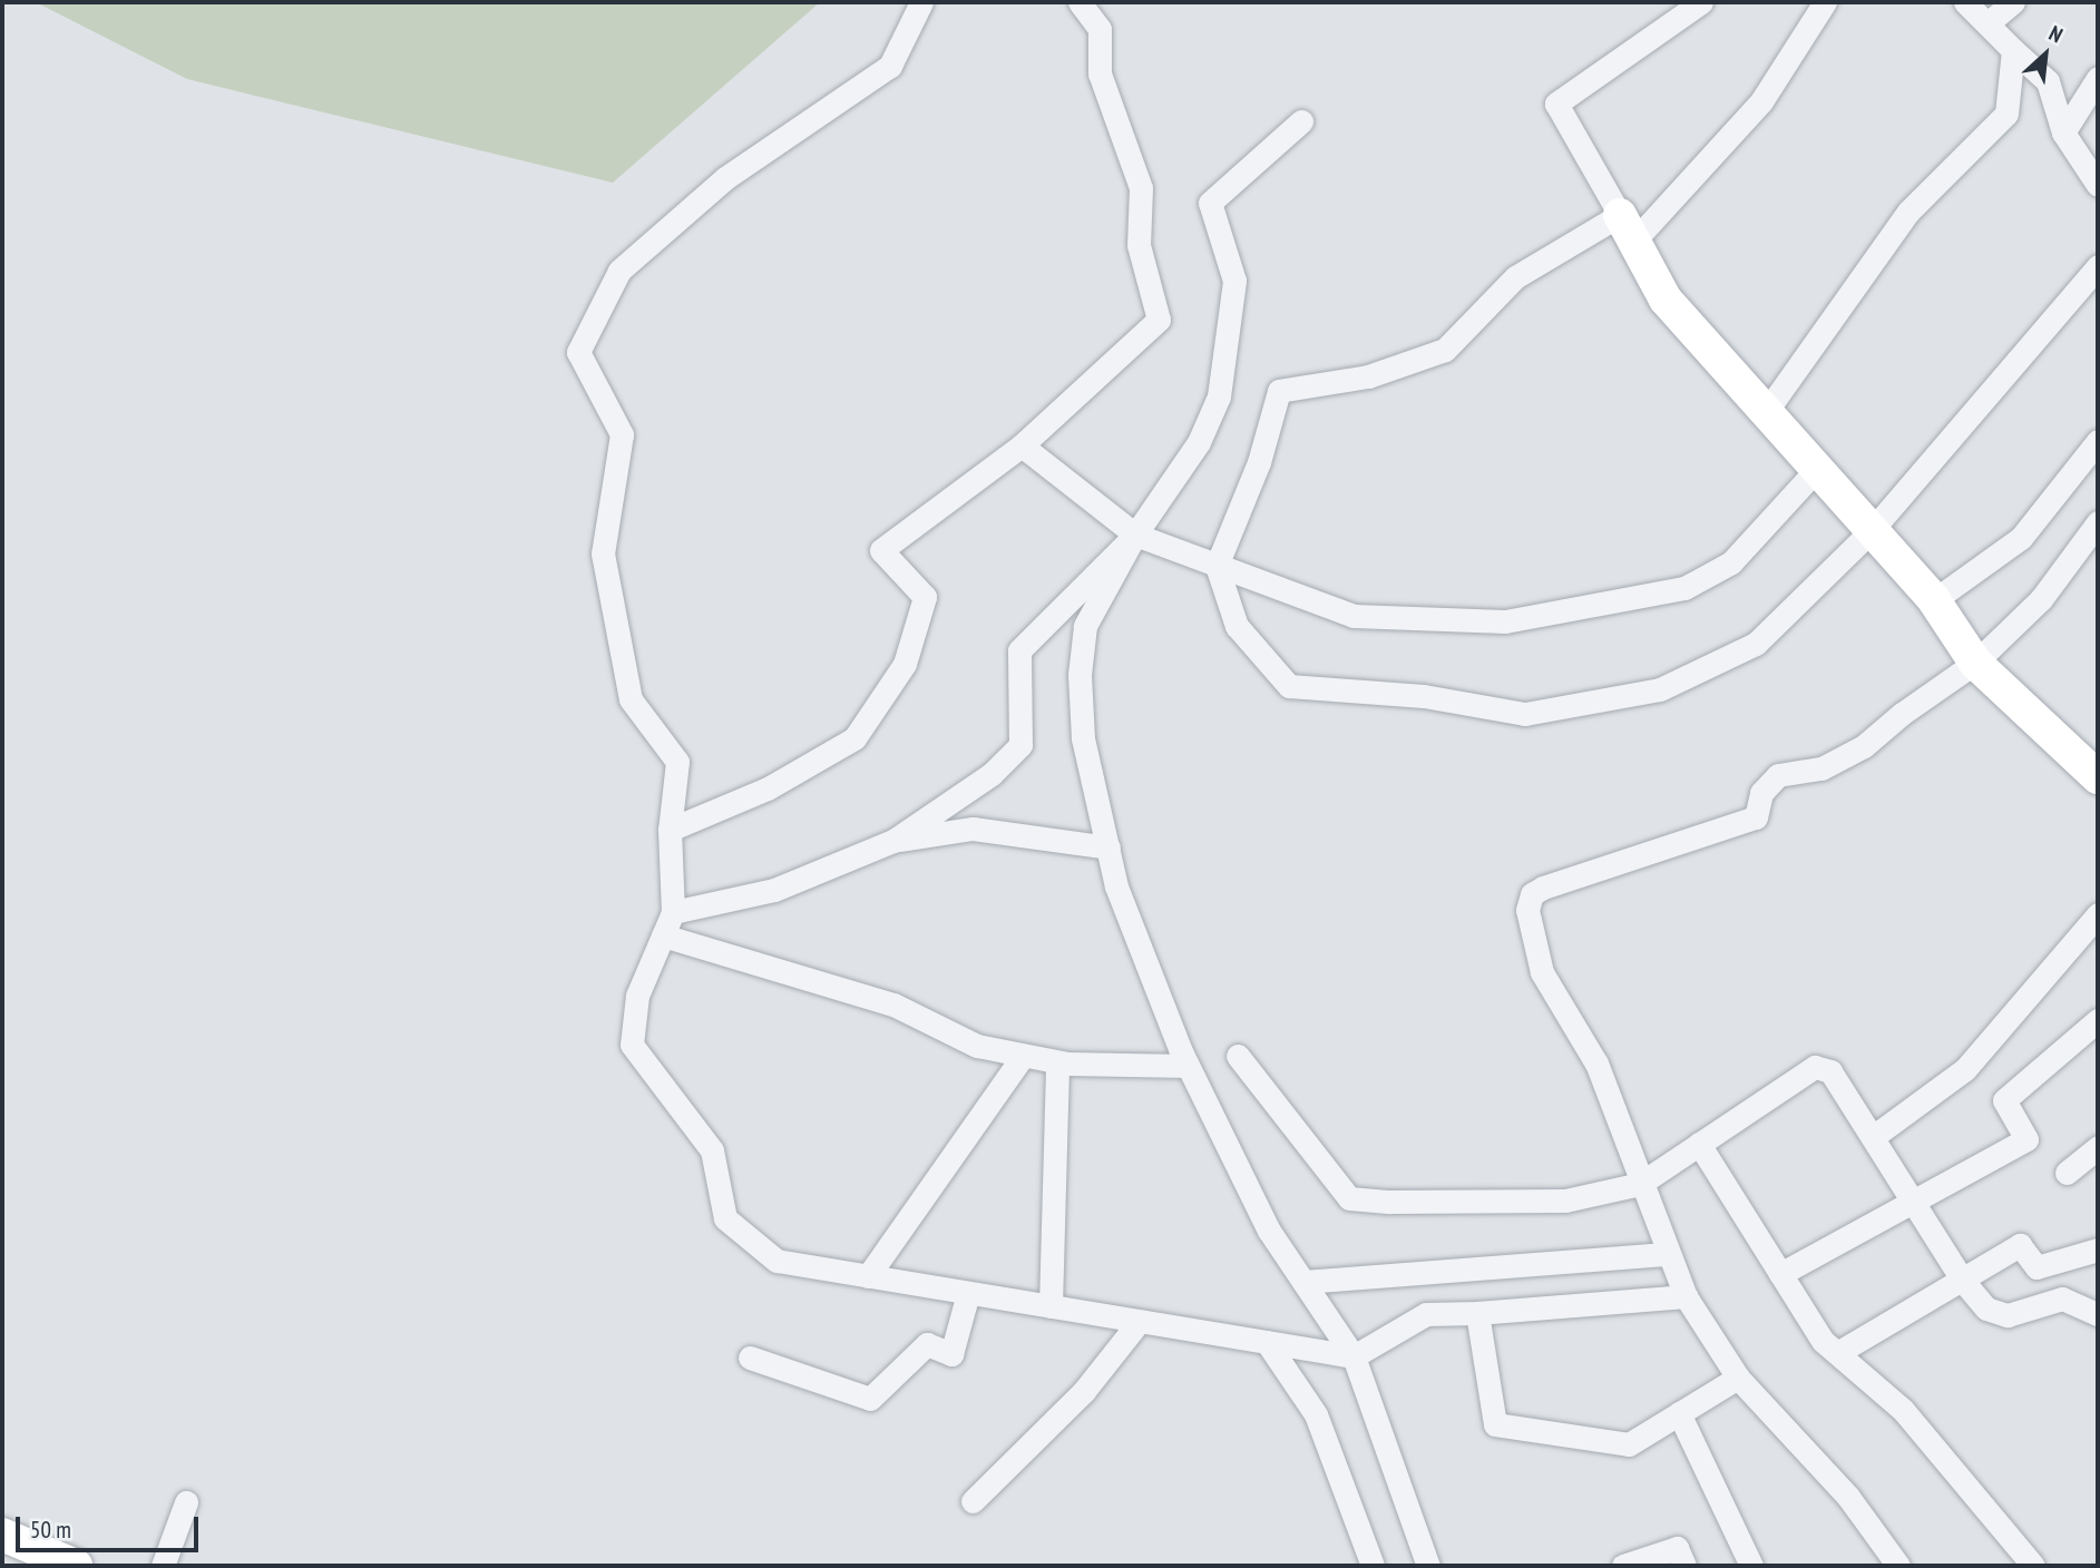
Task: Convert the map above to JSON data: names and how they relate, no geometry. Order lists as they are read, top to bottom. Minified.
{"scale_bar":"50 m","north":"top right"}
